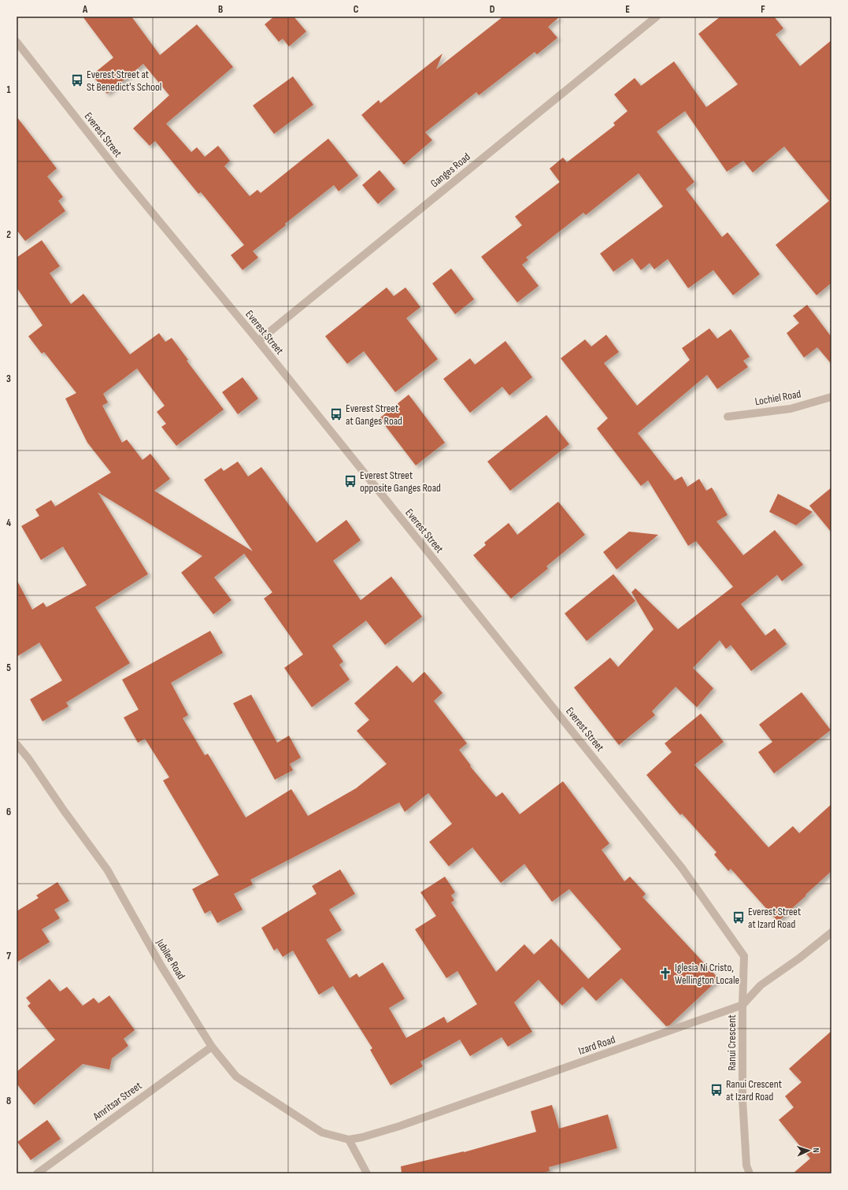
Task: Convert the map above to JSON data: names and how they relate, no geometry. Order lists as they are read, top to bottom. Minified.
{"streets":{"street":["Everest Street","Ganges Road","Lochiel Road","Jubilee Road","Ranui Crescent","Izard Road","Amritsar Street"]},"crossings":[["Everest Street","Ganges Road"],["Everest Street","Ranui Crescent"],["Everest Street","Izard Road"],["Jubilee Road","Izard Road"],["Jubilee Road","Amritsar Street"],["Ranui Crescent","Izard Road"]],"places":{"bus stop":["Everest Street at St Benedict's School","Everest Street at Ganges Road","Everest Street opposite Ganges Road","Everest Street at Izard Road","Ranui Crescent at Izard Road"],"church":["Iglesia Ni Cristo, Wellington Locale"]},"north":"right","grid":{"columns":["A","B","C","D","E","F"],"rows":["1","2","3","4","5","6","7","8"]}}
